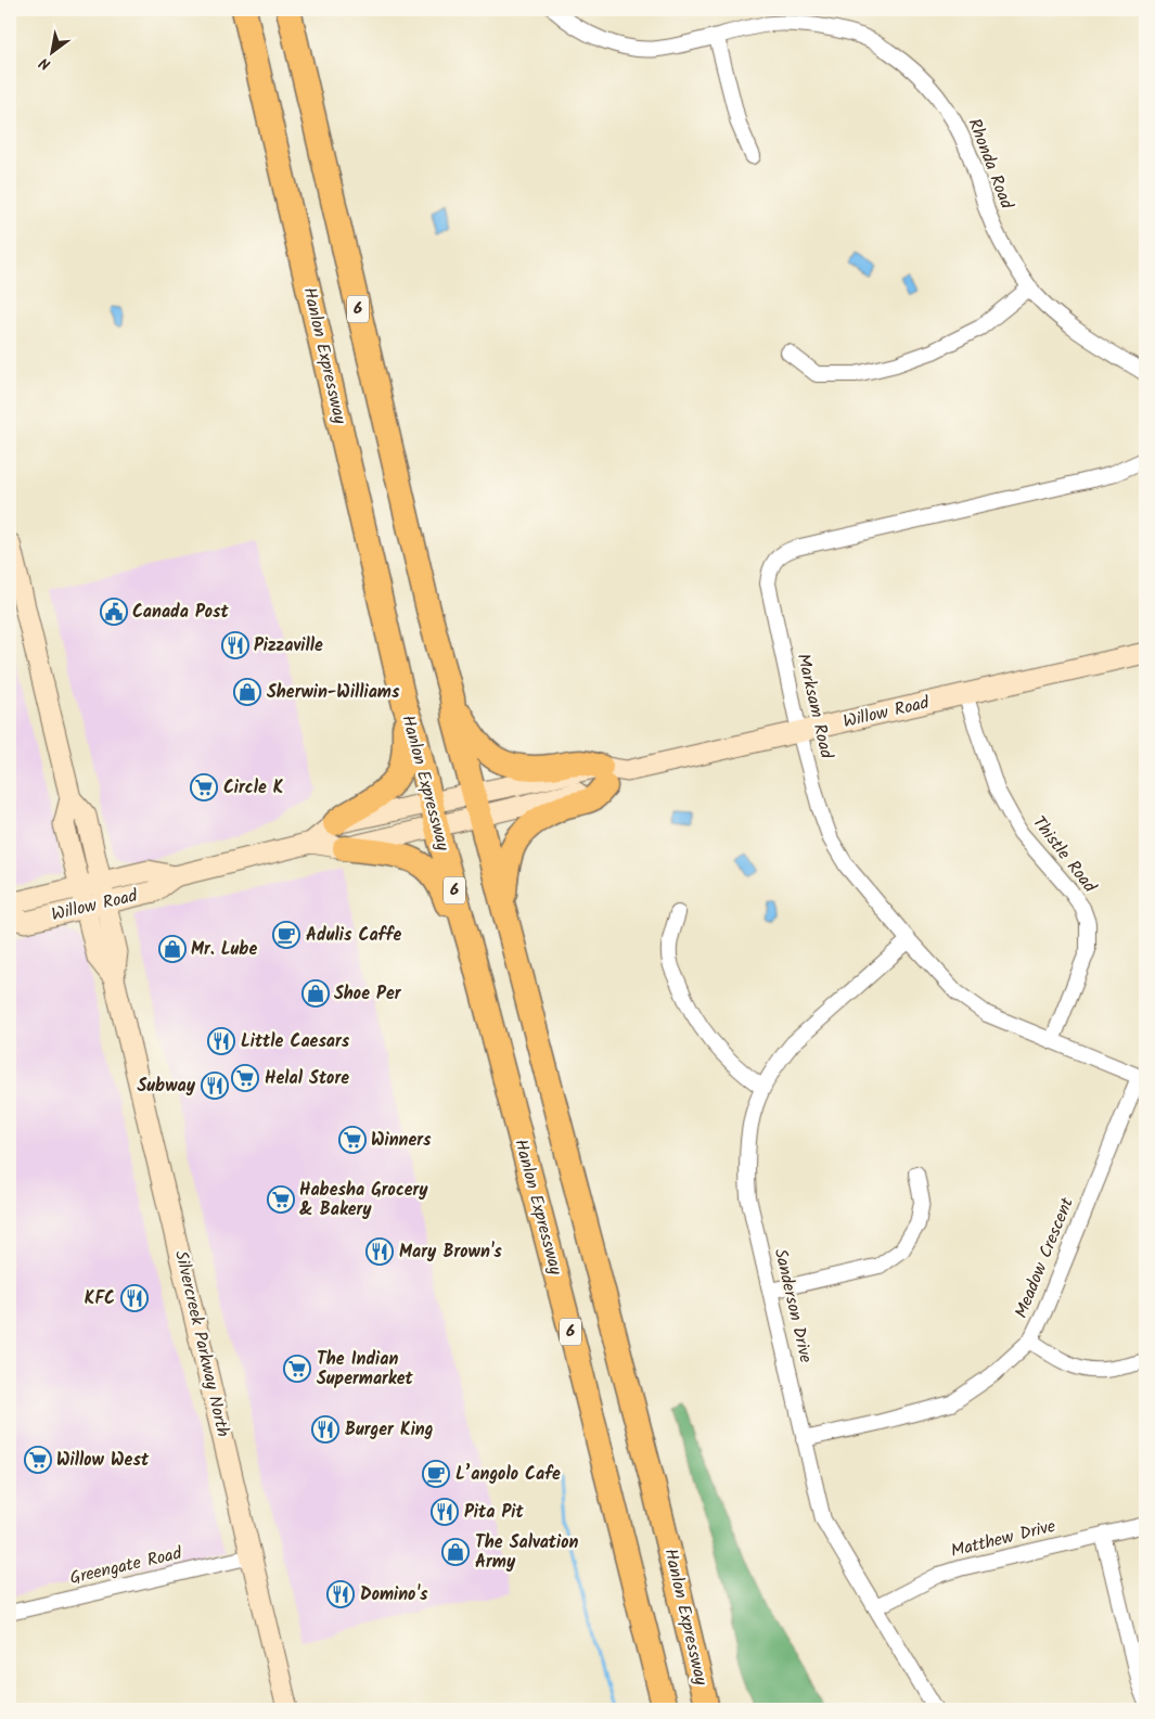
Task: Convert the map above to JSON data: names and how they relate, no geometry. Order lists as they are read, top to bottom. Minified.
{"streets":{"highway":["6","Hanlon Expressway"],"main road":["Willow Road","Silvercreek Parkway North"],"street":["Rhonda Road","Marksam Road","Thistle Road","Meadow Crescent","Sanderson Drive","Matthew Drive","Greengate Road"]},"crossings":[["Hanlon Expressway","Willow Road"],["Marksam Road","Willow Road"],["Marksam Road","Thistle Road"],["Marksam Road","Meadow Crescent"],["Marksam Road","Sanderson Drive"],["Willow Road","Thistle Road"],["Willow Road","Silvercreek Parkway North"],["Meadow Crescent","Sanderson Drive"],["Sanderson Drive","Matthew Drive"],["Silvercreek Parkway North","Greengate Road"]],"places":{"public building":["Canada Post"],"restaurant":["Pizzaville","Little Caesars","Subway","Mary Brown's","KFC","Burger King","Pita Pit","Domino's"],"shop":["Sherwin-Williams","Mr. Lube","Shoe Per","The Salvation Army"],"supermarket":["Circle K","Helal Store","Winners","Habesha Grocery & Bakery","The Indian Supermarket","Willow West"],"cafe":["Adulis Caffe","L’angolo Cafe"]},"north":"bottom left"}
